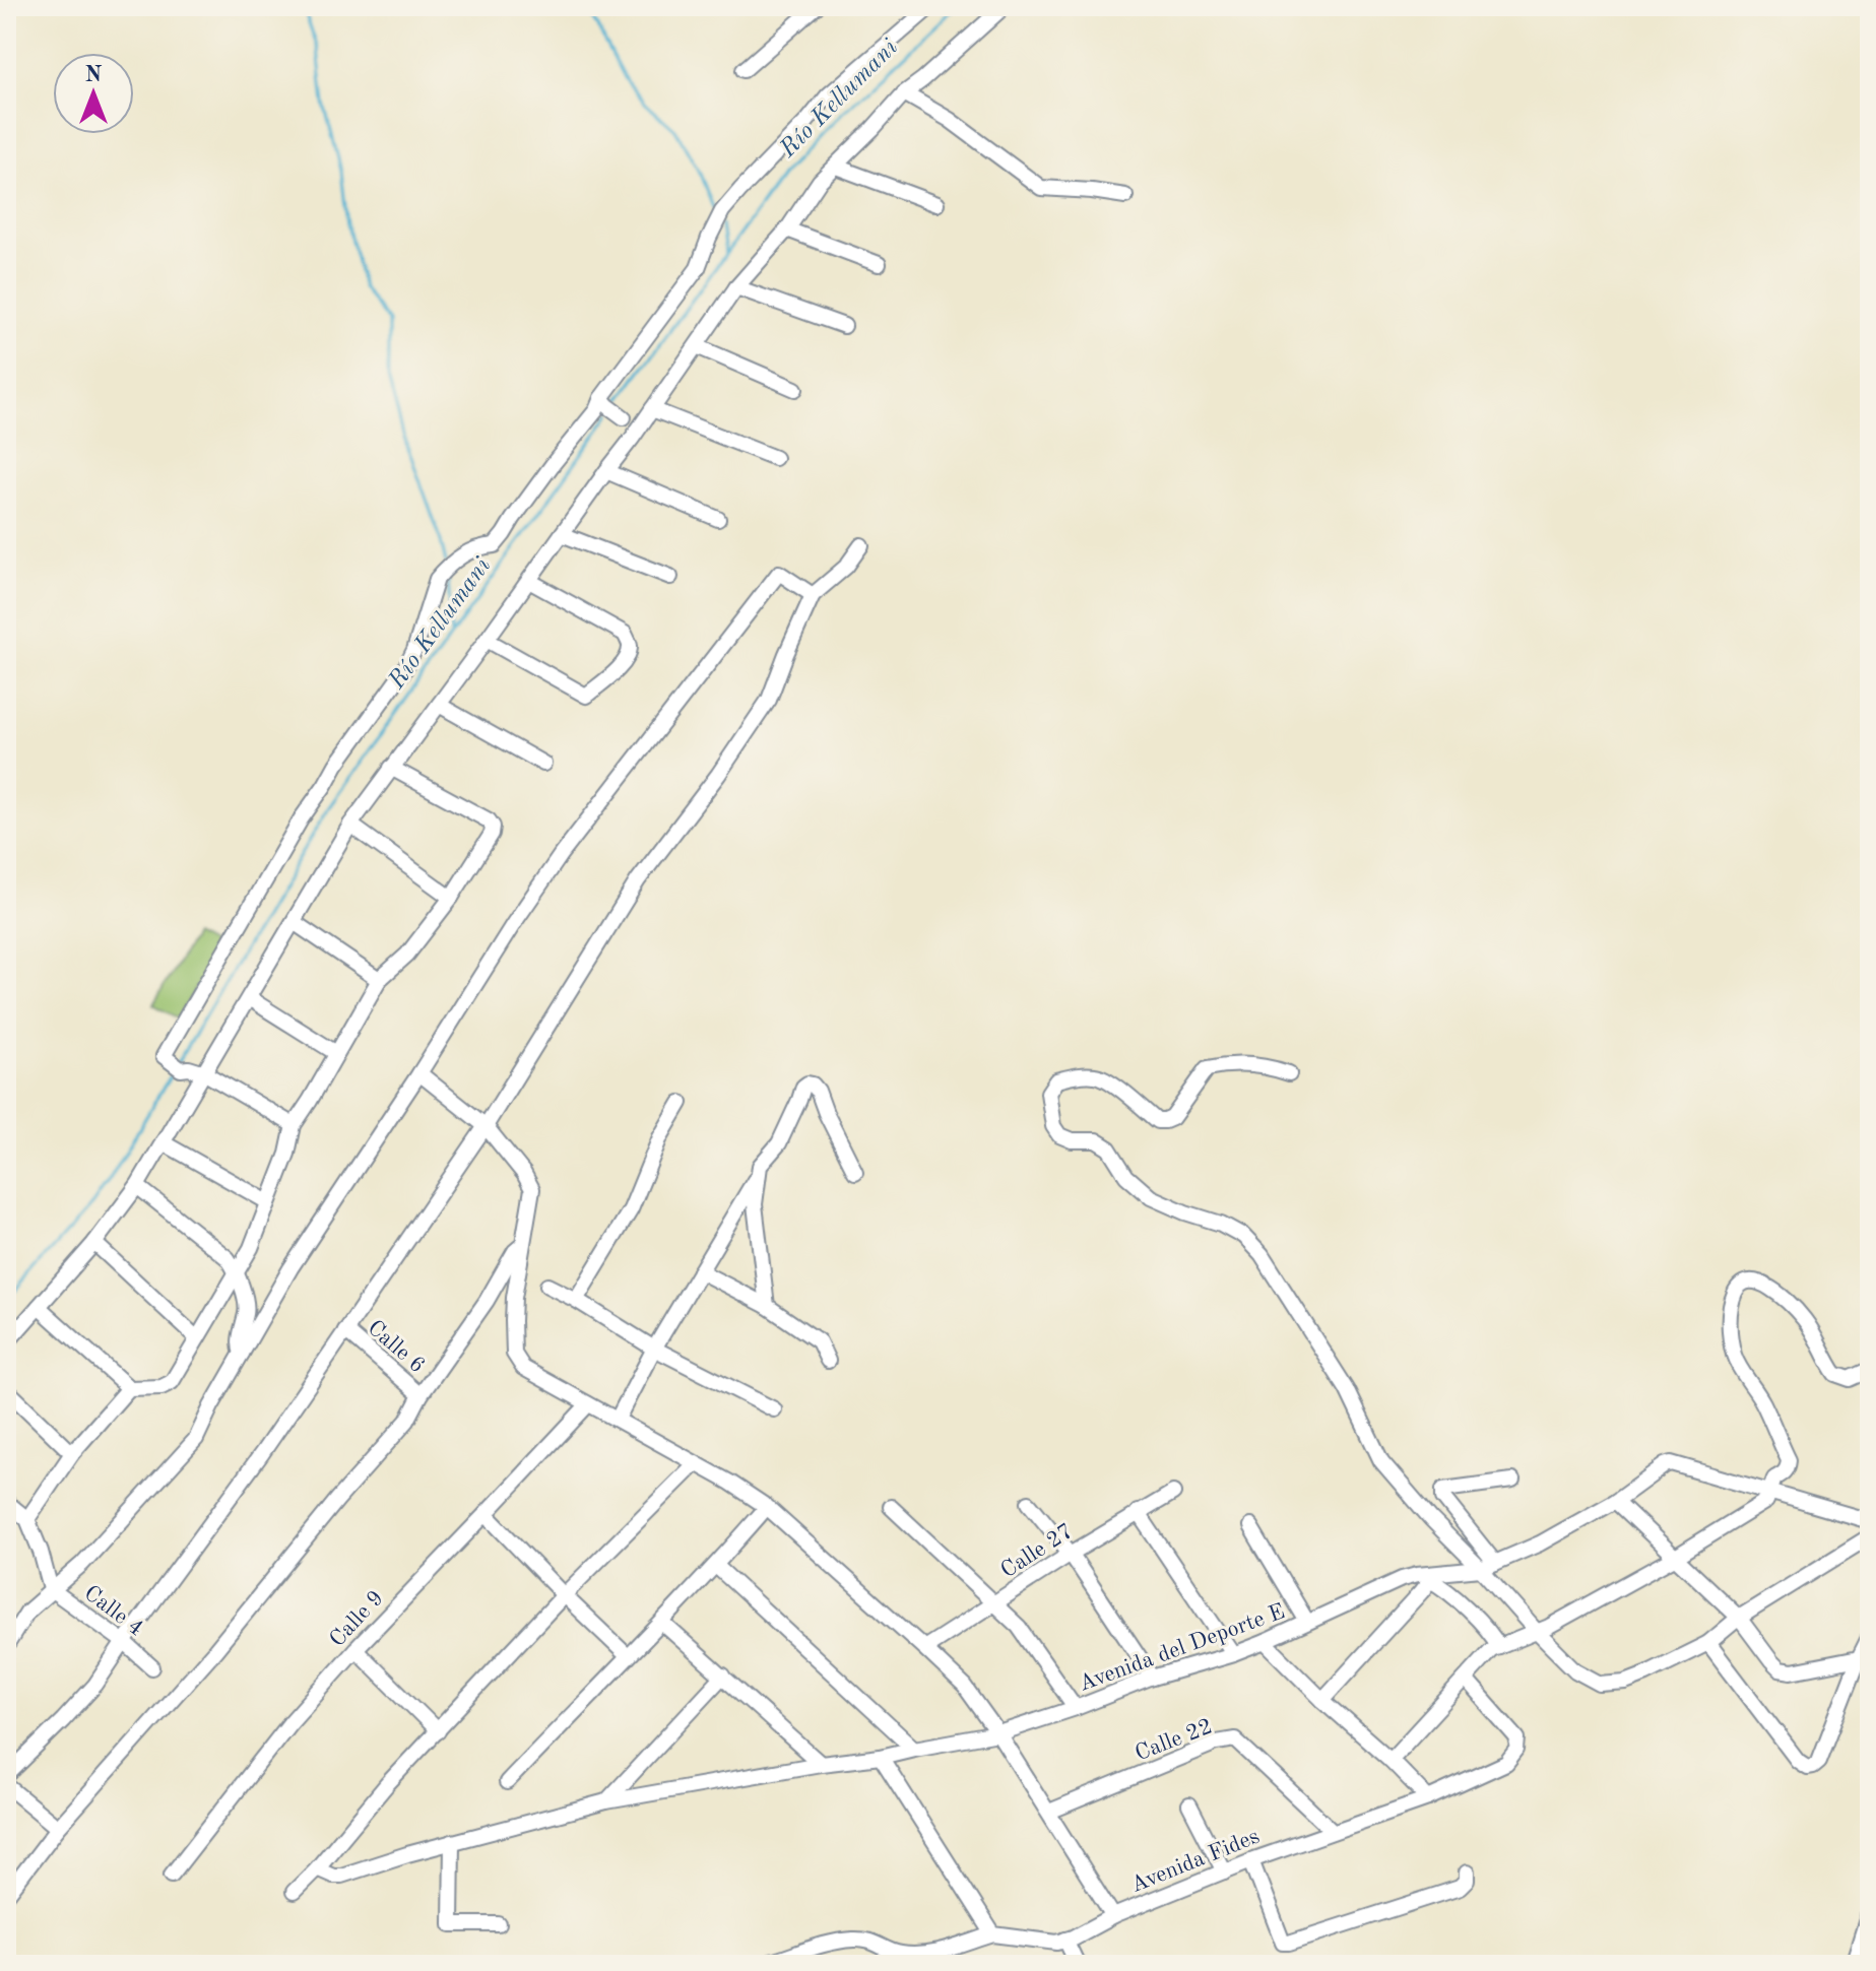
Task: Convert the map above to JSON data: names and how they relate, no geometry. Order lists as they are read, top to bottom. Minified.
{"streets":{"street":["Calle 6","Calle 27","Calle 4","Calle 9","Avenida del Deporte E","Calle 22","Avenida Fides"]},"crossings":[["Calle 22","Avenida Fides"]],"water":["Río Kellumani"],"north":"top"}
